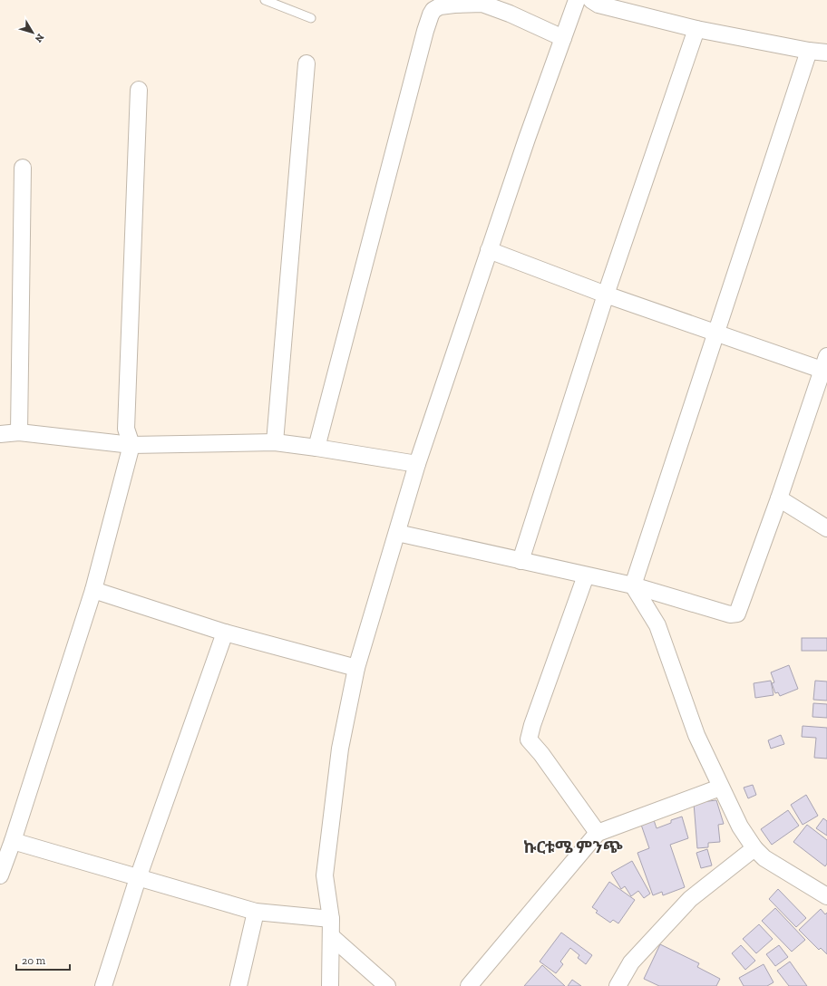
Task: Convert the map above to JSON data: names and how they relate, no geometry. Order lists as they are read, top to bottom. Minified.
{"districts":["ኩርቱሜ ምንጭ"],"scale_bar":"20 m","north":"bottom right"}
